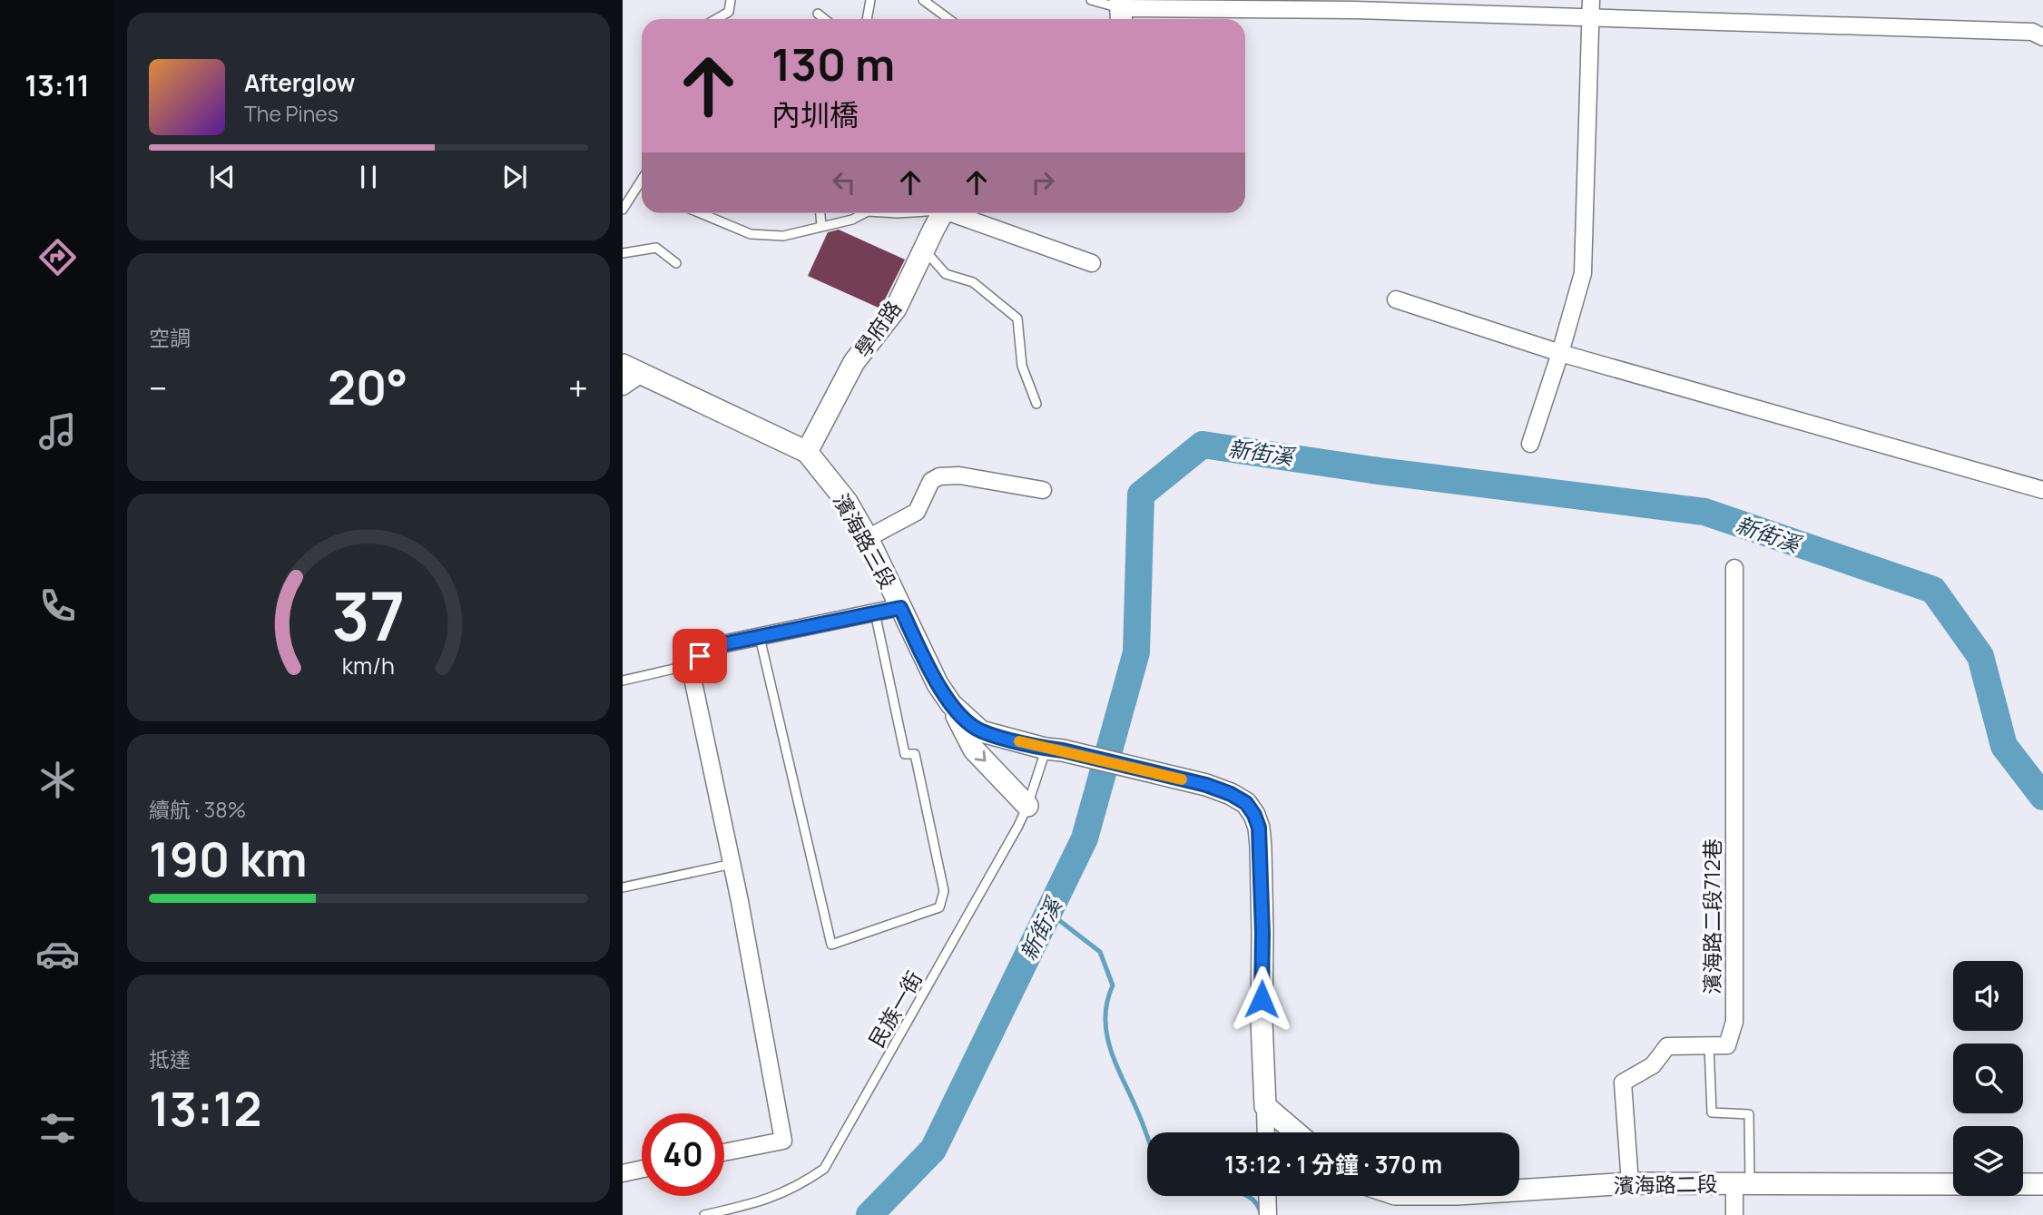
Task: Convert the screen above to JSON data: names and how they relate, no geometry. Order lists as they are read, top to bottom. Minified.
{"streets":{"street":["學府路","濱海路三段","濱海路二段712巷","濱海路二段"],"lane":["民族一街"]},"crossings":[["學府路","濱海路三段"],["濱海路三段","民族一街"],["濱海路二段712巷","濱海路二段"]],"water":["新街溪"],"page":{"tabs":"13:11","turn":["130 m","內圳橋"],"song":["Afterglow","The Pines"],"tile":["空調",["續航 · 38%","190 km"],["抵達","13:12"]],"heat":["−","20°","+"],"limit":"40","trip":"13:12 · 1 分鐘 · 370 m","gauge":["37","km/h"]}}
